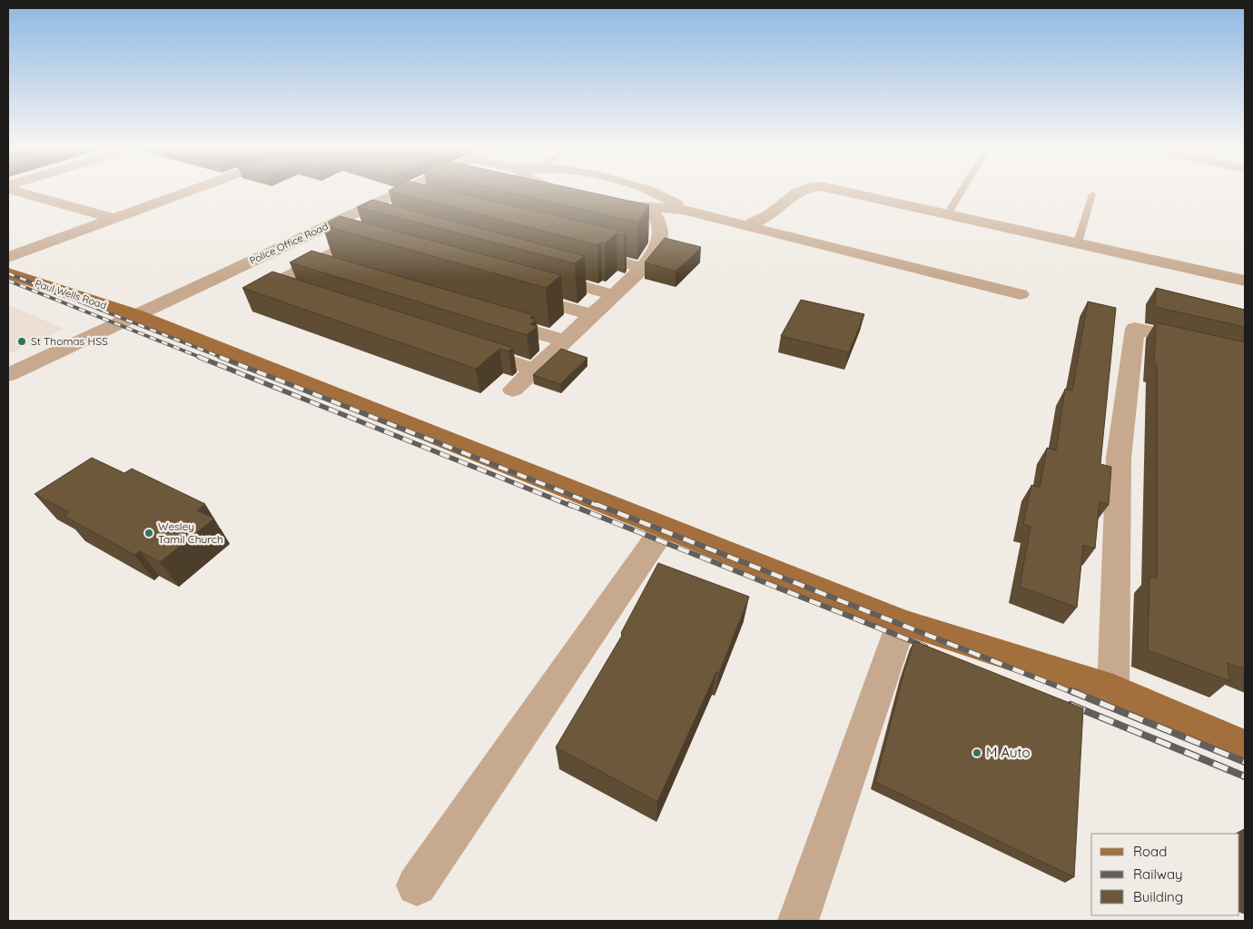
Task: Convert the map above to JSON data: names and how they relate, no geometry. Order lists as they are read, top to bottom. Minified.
{"streets":{"main road":["Paul Wells Road"],"street":["Police Office Road"]},"crossings":[["Police Office Road","Paul Wells Road"]],"places":["St Thomas HSS","Wesley Tamil Church","M Auto"],"legend":["Road","Railway","Building"]}
